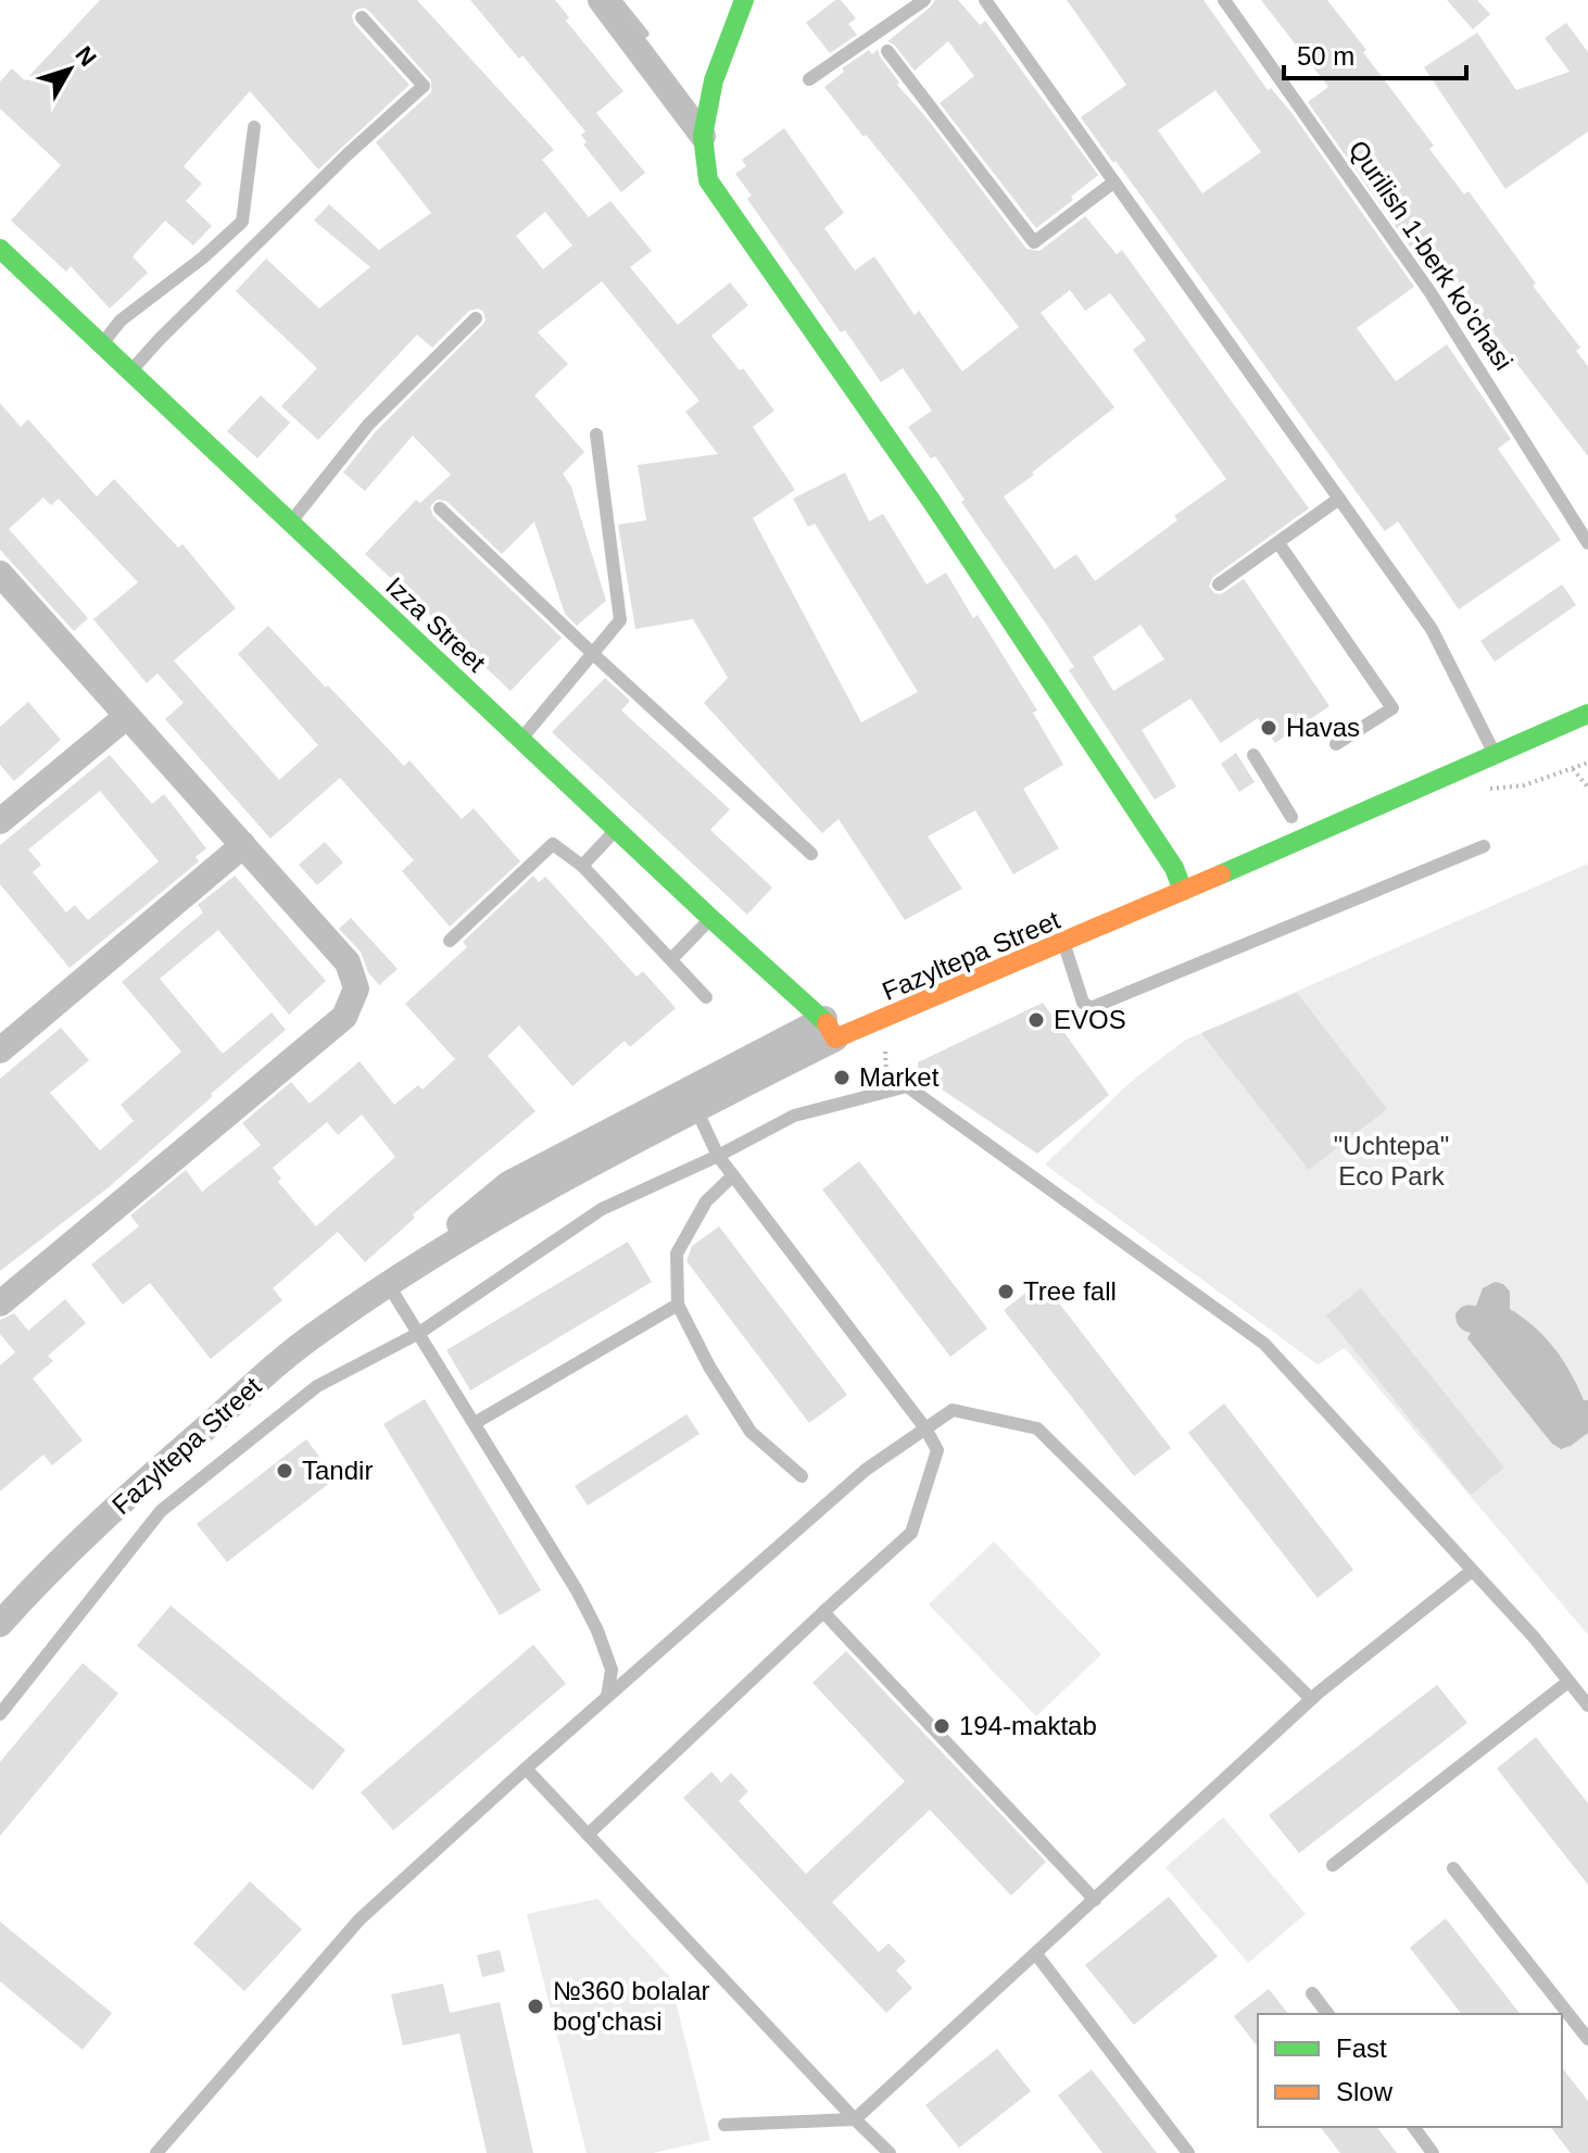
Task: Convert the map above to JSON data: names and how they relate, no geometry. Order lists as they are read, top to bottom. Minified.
{"streets":{"main road":["Izza Street","Fazyltepa Street"],"lane":["Qurilish 1-berk ko'chasi"]},"crossings":[["Izza Street","Fazyltepa Street"]],"parks":["\"Uchtepa\" Eco Park"],"places":["Havas","EVOS","Market","Tree fall","Tandir","194-maktab","№360 bolalar bog'chasi"],"legend":["Fast","Slow"],"scale_bar":"50 m","north":"top right"}
